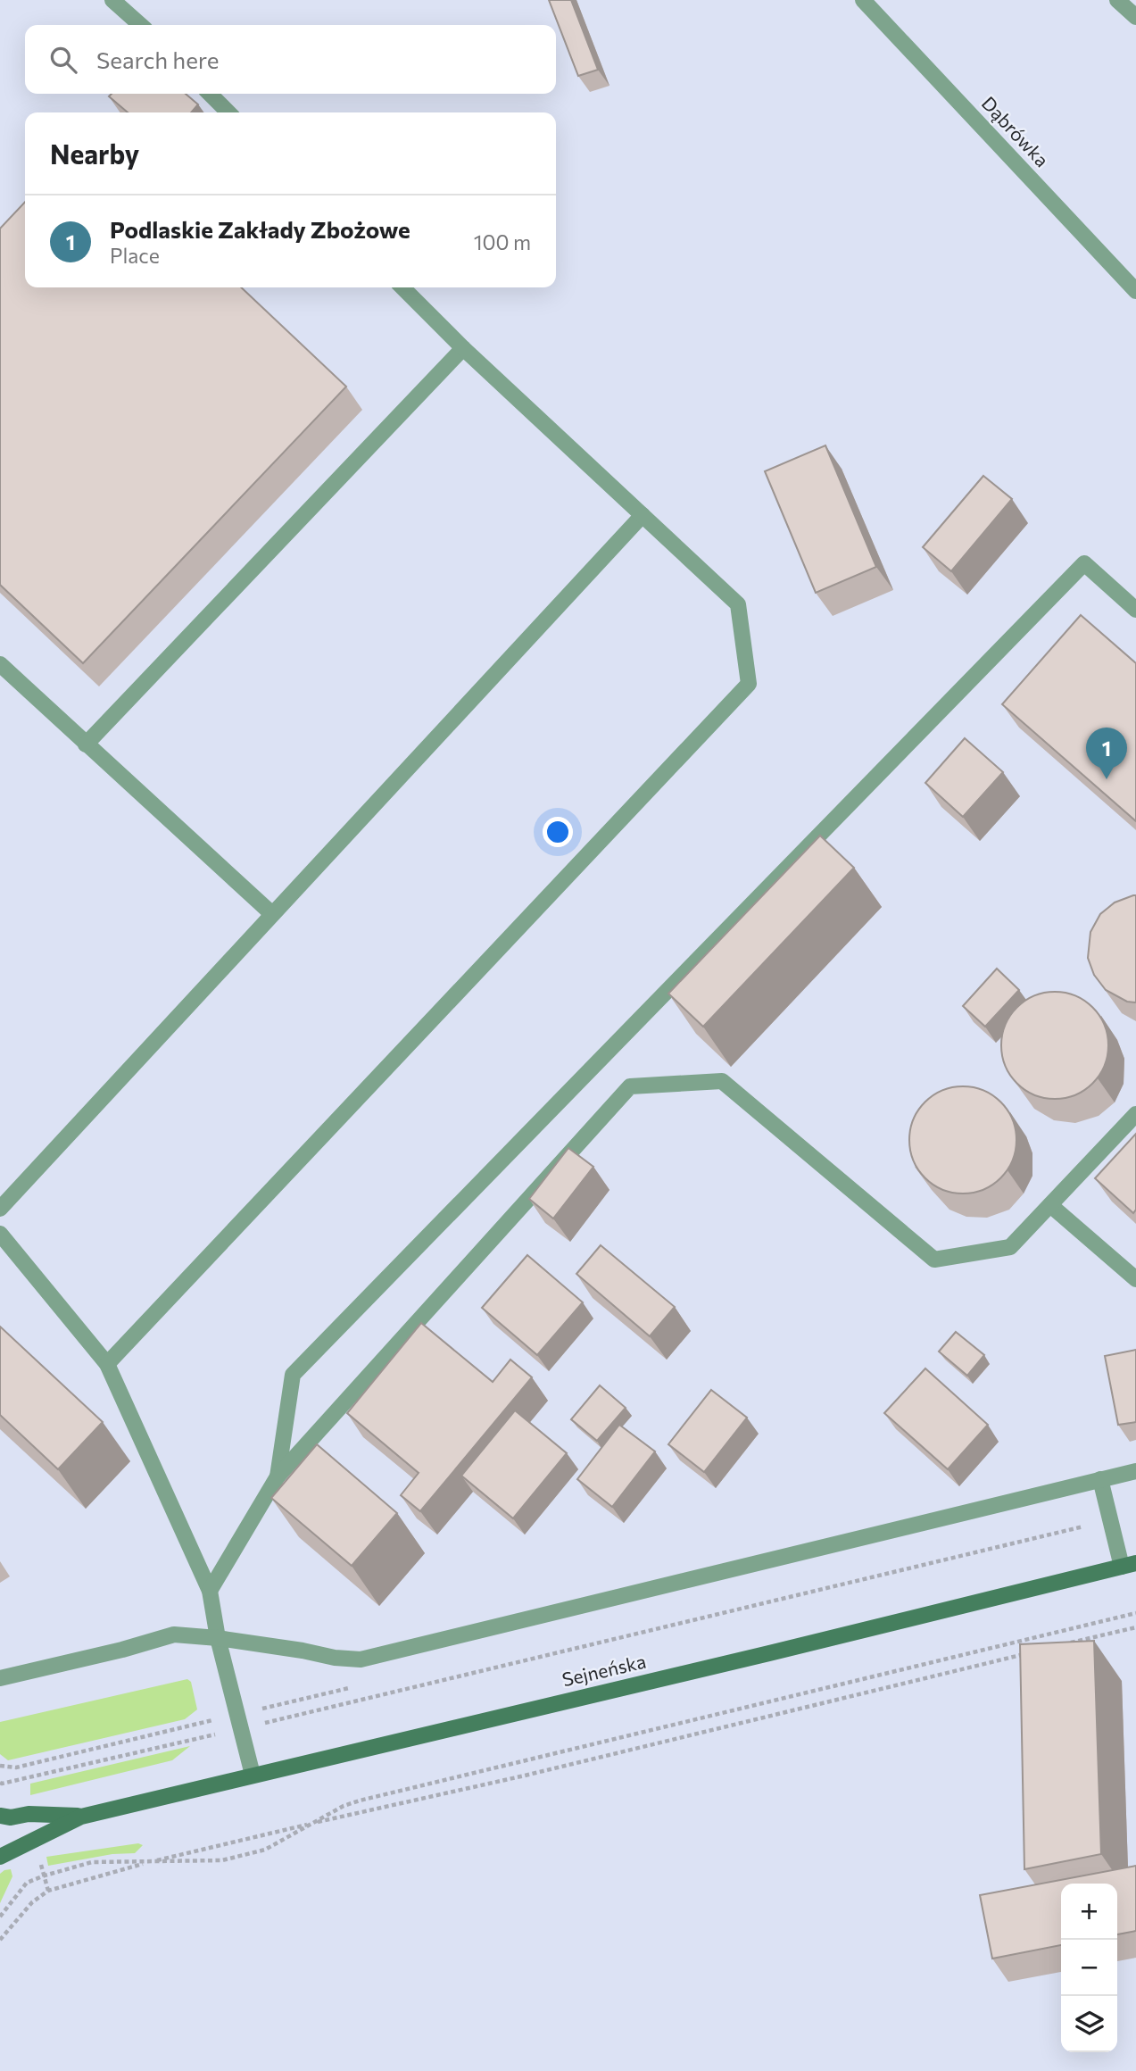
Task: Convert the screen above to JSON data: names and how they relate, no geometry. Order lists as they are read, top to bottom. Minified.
{"streets":{"main road":["Sejneńska"],"street":["Dąbrówka"]},"page":{"search":"Search here","heading":"Nearby","list":[{"mark":"1","name":"Podlaskie Zakłady Zbożowe","note":"Place","value":"100 m"}],"pins":"1","map_buttons":["+","−"]}}
